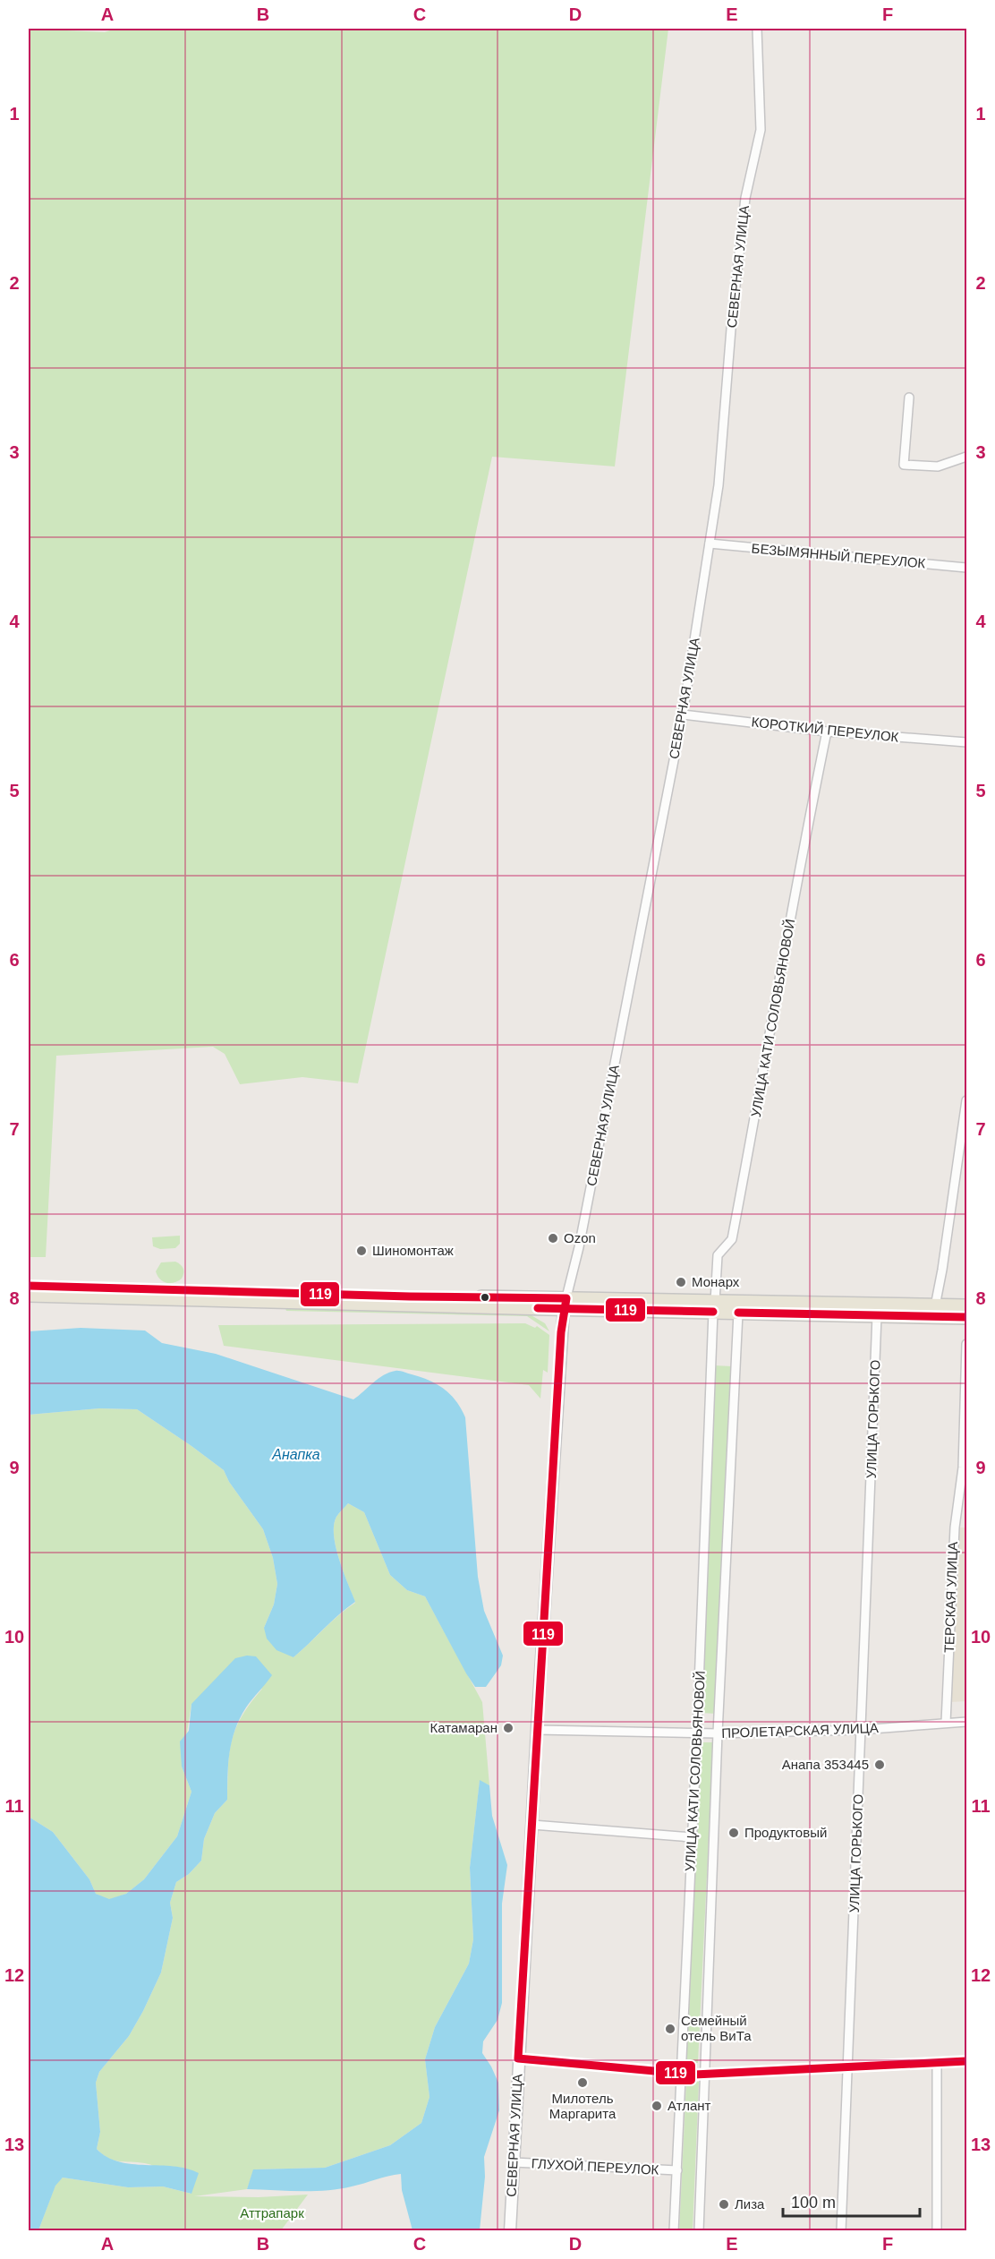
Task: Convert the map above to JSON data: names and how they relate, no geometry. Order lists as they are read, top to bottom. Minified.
{"streets":{"street":["СЕВЕРНАЯ УЛИЦА","БЕЗЫМЯННЫЙ ПЕРЕУЛОК","КОРОТКИЙ ПЕРЕУЛОК","УЛИЦА КАТИ СОЛОВЬЯНОВОЙ","УЛИЦА ГОРЬКОГО","ТЕРСКАЯ УЛИЦА","ПРОЛЕТАРСКАЯ УЛИЦА","ГЛУХОЙ ПЕРЕУЛОК"]},"crossings":[["СЕВЕРНАЯ УЛИЦА","БЕЗЫМЯННЫЙ ПЕРЕУЛОК"],["СЕВЕРНАЯ УЛИЦА","КОРОТКИЙ ПЕРЕУЛОК"],["СЕВЕРНАЯ УЛИЦА","ПРОЛЕТАРСКАЯ УЛИЦА"],["СЕВЕРНАЯ УЛИЦА","ГЛУХОЙ ПЕРЕУЛОК"],["КОРОТКИЙ ПЕРЕУЛОК","УЛИЦА КАТИ СОЛОВЬЯНОВОЙ"],["УЛИЦА КАТИ СОЛОВЬЯНОВОЙ","ПРОЛЕТАРСКАЯ УЛИЦА"],["УЛИЦА КАТИ СОЛОВЬЯНОВОЙ","ГЛУХОЙ ПЕРЕУЛОК"],["УЛИЦА ГОРЬКОГО","ПРОЛЕТАРСКАЯ УЛИЦА"],["ТЕРСКАЯ УЛИЦА","ПРОЛЕТАРСКАЯ УЛИЦА"]],"water":["Анапка"],"parks":["Аттрапарк"],"places":["Ozon","Шиномонтаж","Монарх","Катамаран","Анапа 353445","Продуктовый","Семейный отель ВиТа","Милотель Маргарита","Атлант","Лиза"],"lines":["transit line 119"],"scale_bar":"100 m","grid":{"columns":["A","B","C","D","E","F"],"rows":["1","2","3","4","5","6","7","8","9","10","11","12","13"]}}
